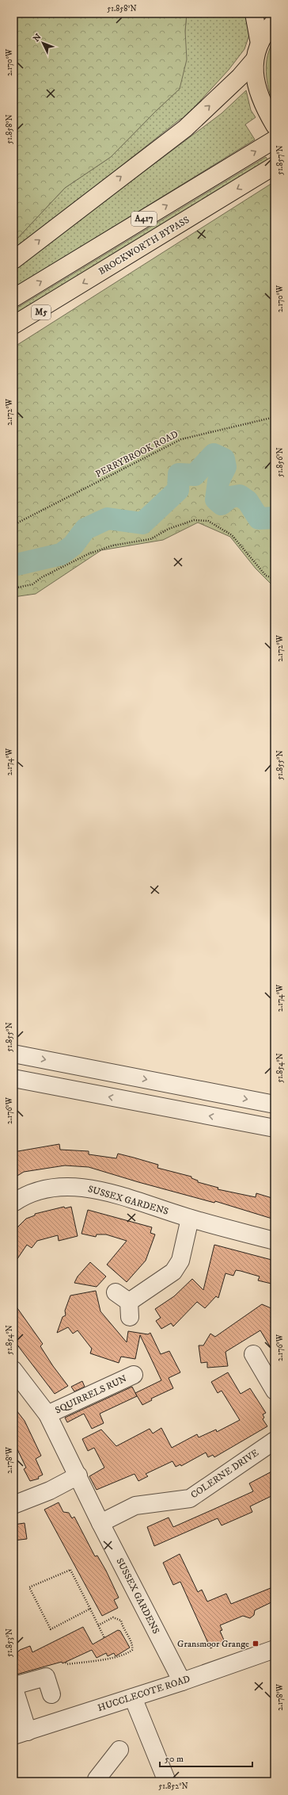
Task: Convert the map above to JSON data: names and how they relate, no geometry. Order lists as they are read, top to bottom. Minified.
{"streets":{"highway":["A417","BROCKWORTH BYPASS","M5"],"street":["SUSSEX GARDENS","SQUIRRELS RUN","COLERNE DRIVE","HUCCLECOTE ROAD"],"path":["PERRYBROOK ROAD"]},"crossings":[["BROCKWORTH BYPASS","M5"],["SUSSEX GARDENS","SQUIRRELS RUN"],["SUSSEX GARDENS","COLERNE DRIVE"],["SUSSEX GARDENS","HUCCLECOTE ROAD"]],"places":{"transit":["Gransmoor Grange"]},"scale_bar":"50 m","north":"top left","coordinates":["51.858°N","2.170°W","51.857°N","2.172°W","51.856°N","2.174°W","51.855°N","51.854°N","2.176°W","2.178°W","51.853°N","51.852°N"]}
